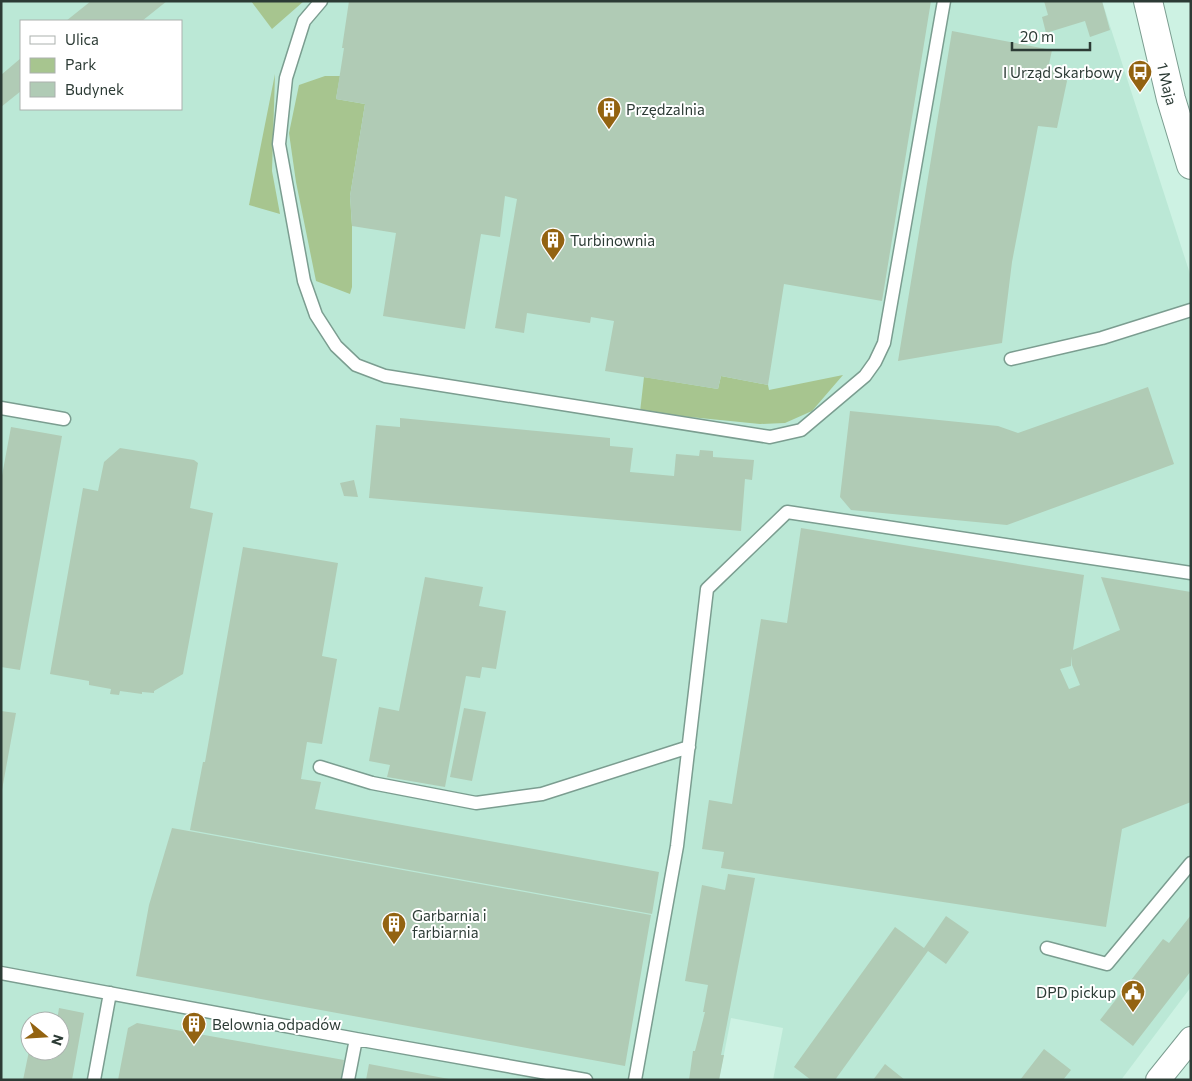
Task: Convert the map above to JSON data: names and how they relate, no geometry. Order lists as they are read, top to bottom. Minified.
{"streets":{"main road":["1 Maja"]},"places":{"bus stop":["I Urząd Skarbowy"],"building":["Przędzalnia","Turbinownia","Garbarnia i farbiarnia","Belownia odpadów"],"public building":["DPD pickup"]},"legend":["Ulica","Park","Budynek"],"scale_bar":"20 m","north":"right"}
